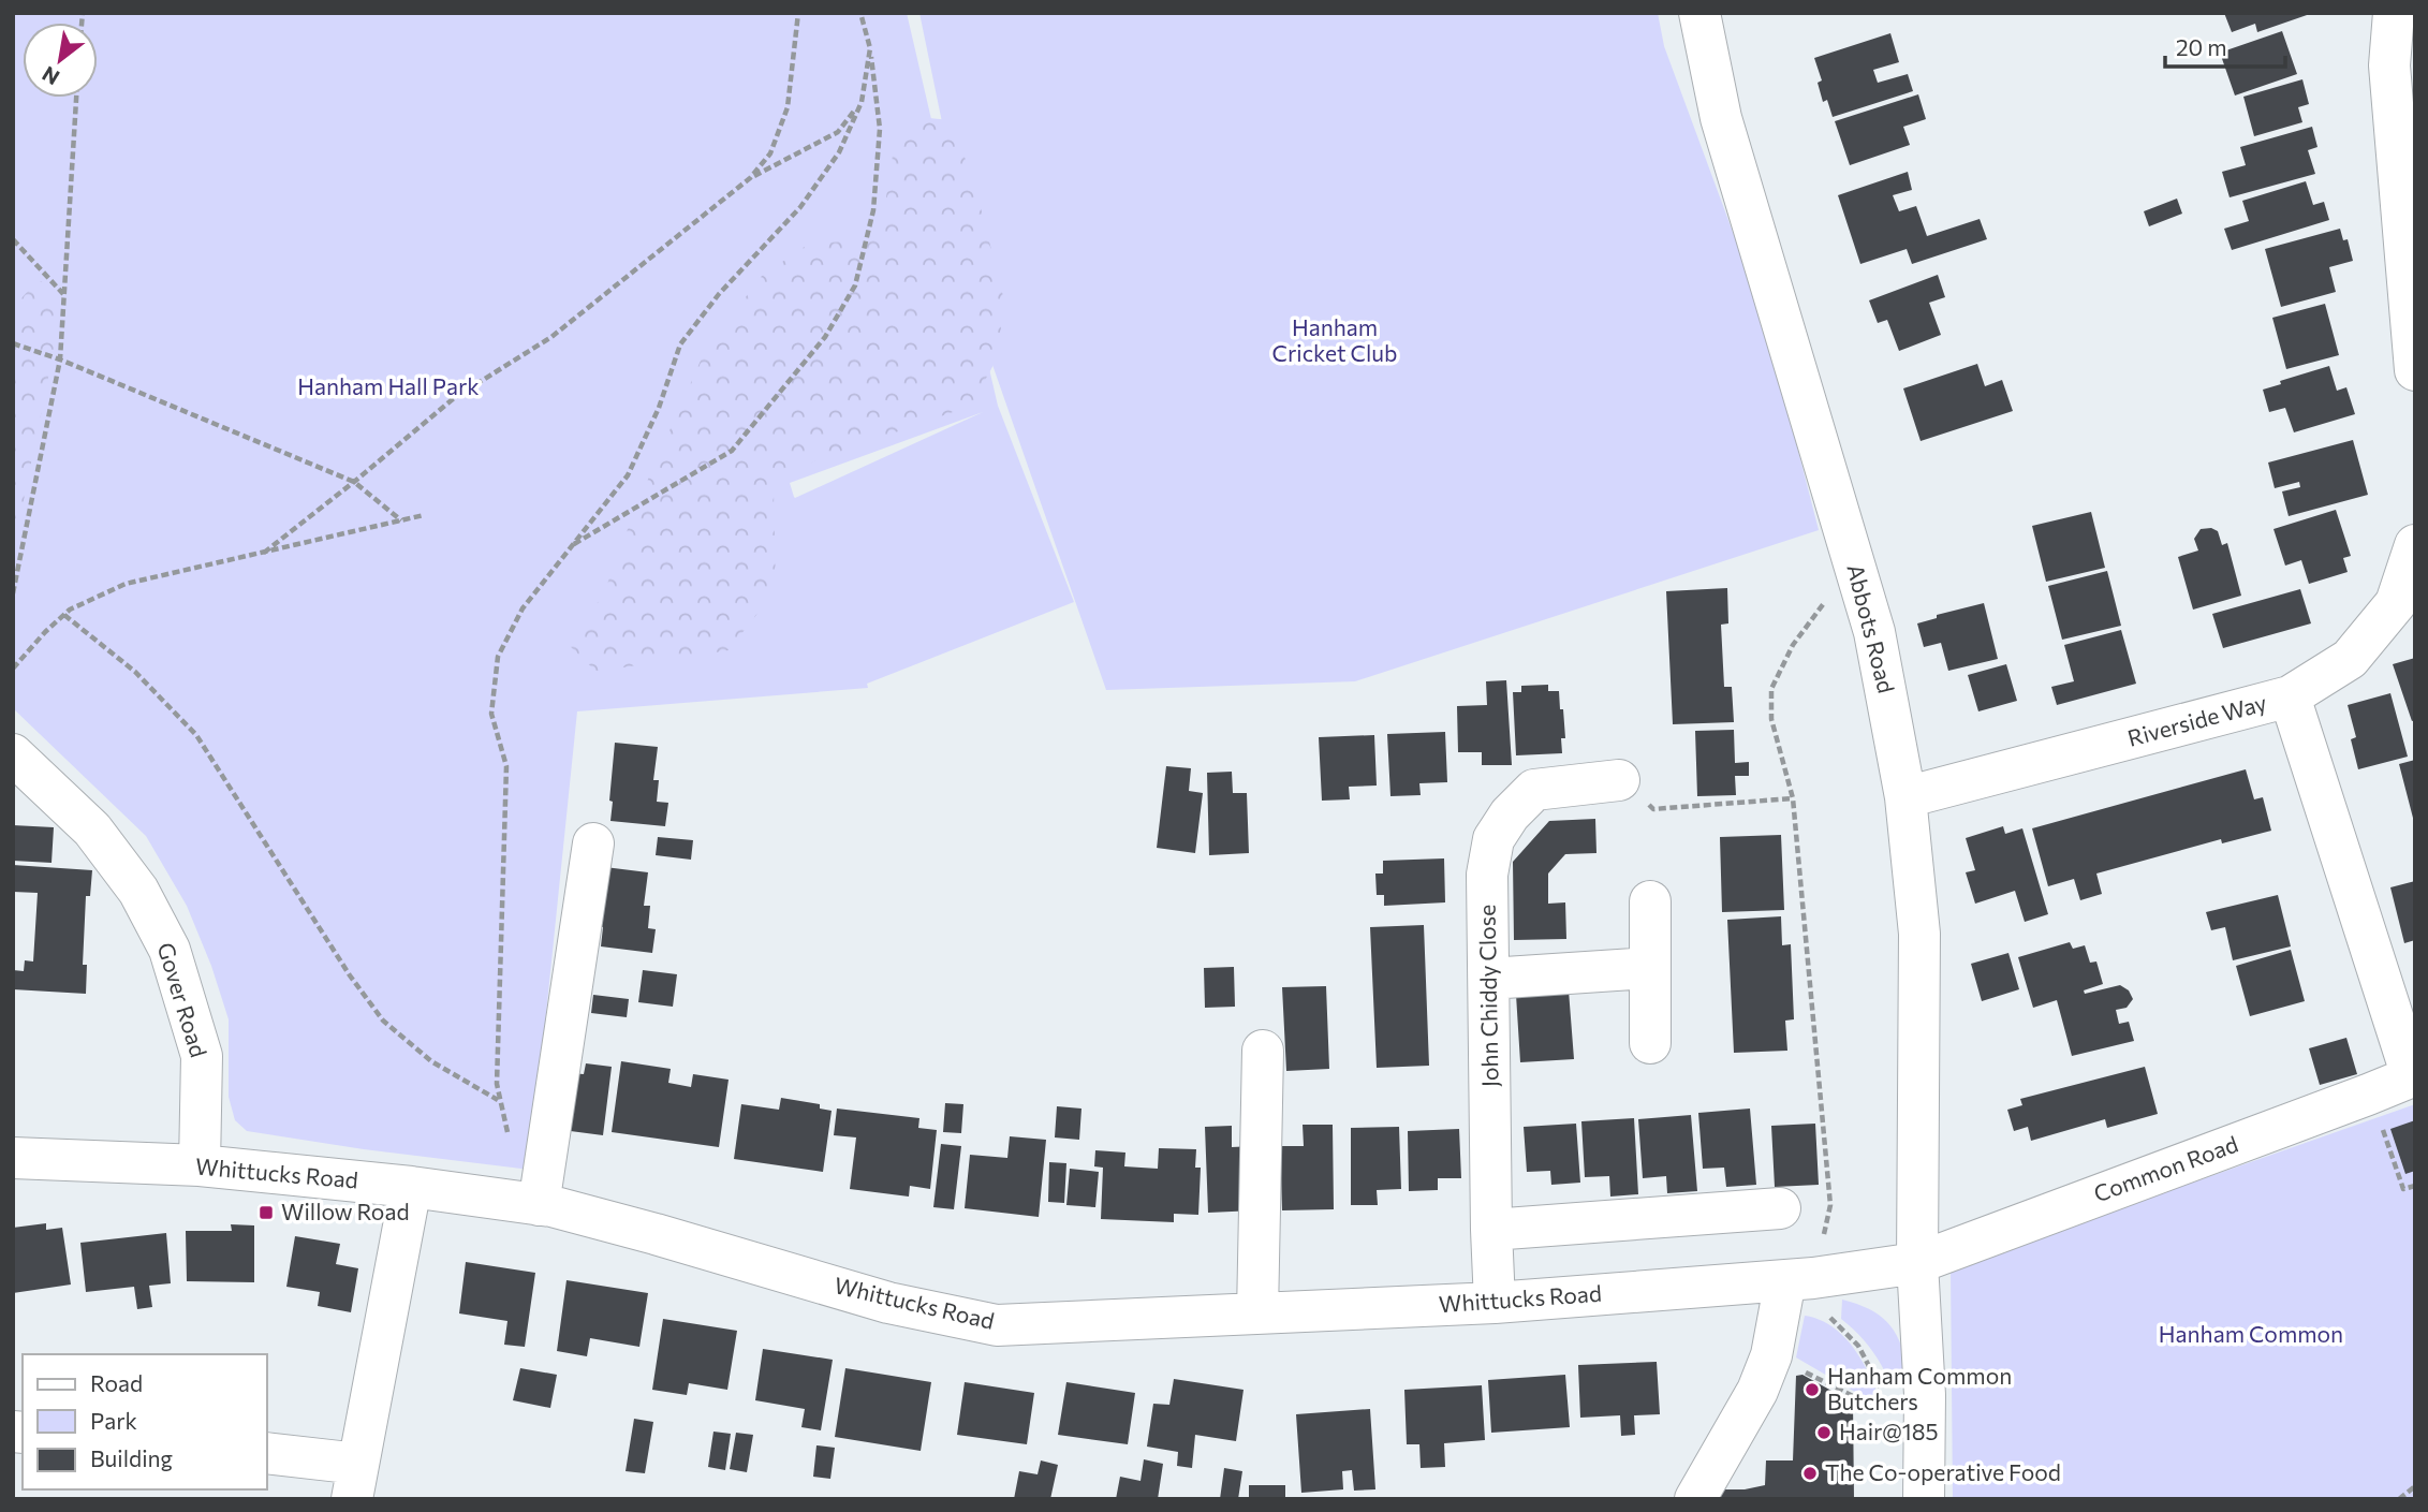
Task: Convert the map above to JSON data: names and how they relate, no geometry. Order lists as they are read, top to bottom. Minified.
{"streets":{"street":["Abbots Road","Riverside Way","John Chiddy Close","Gover Road","Common Road","Whittucks Road"]},"crossings":[["Abbots Road","Riverside Way"],["Abbots Road","Common Road"],["Abbots Road","Whittucks Road"],["John Chiddy Close","Whittucks Road"],["Gover Road","Whittucks Road"],["Common Road","Whittucks Road"]],"parks":["Hanham Cricket Club","Hanham Hall Park","Hanham Common"],"places":{"transit":["Willow Road"],"other":["Hanham Common Butchers","Hair@185","The Co-operative Food"]},"legend":["Road","Park","Building"],"scale_bar":"20 m","north":"bottom left"}
